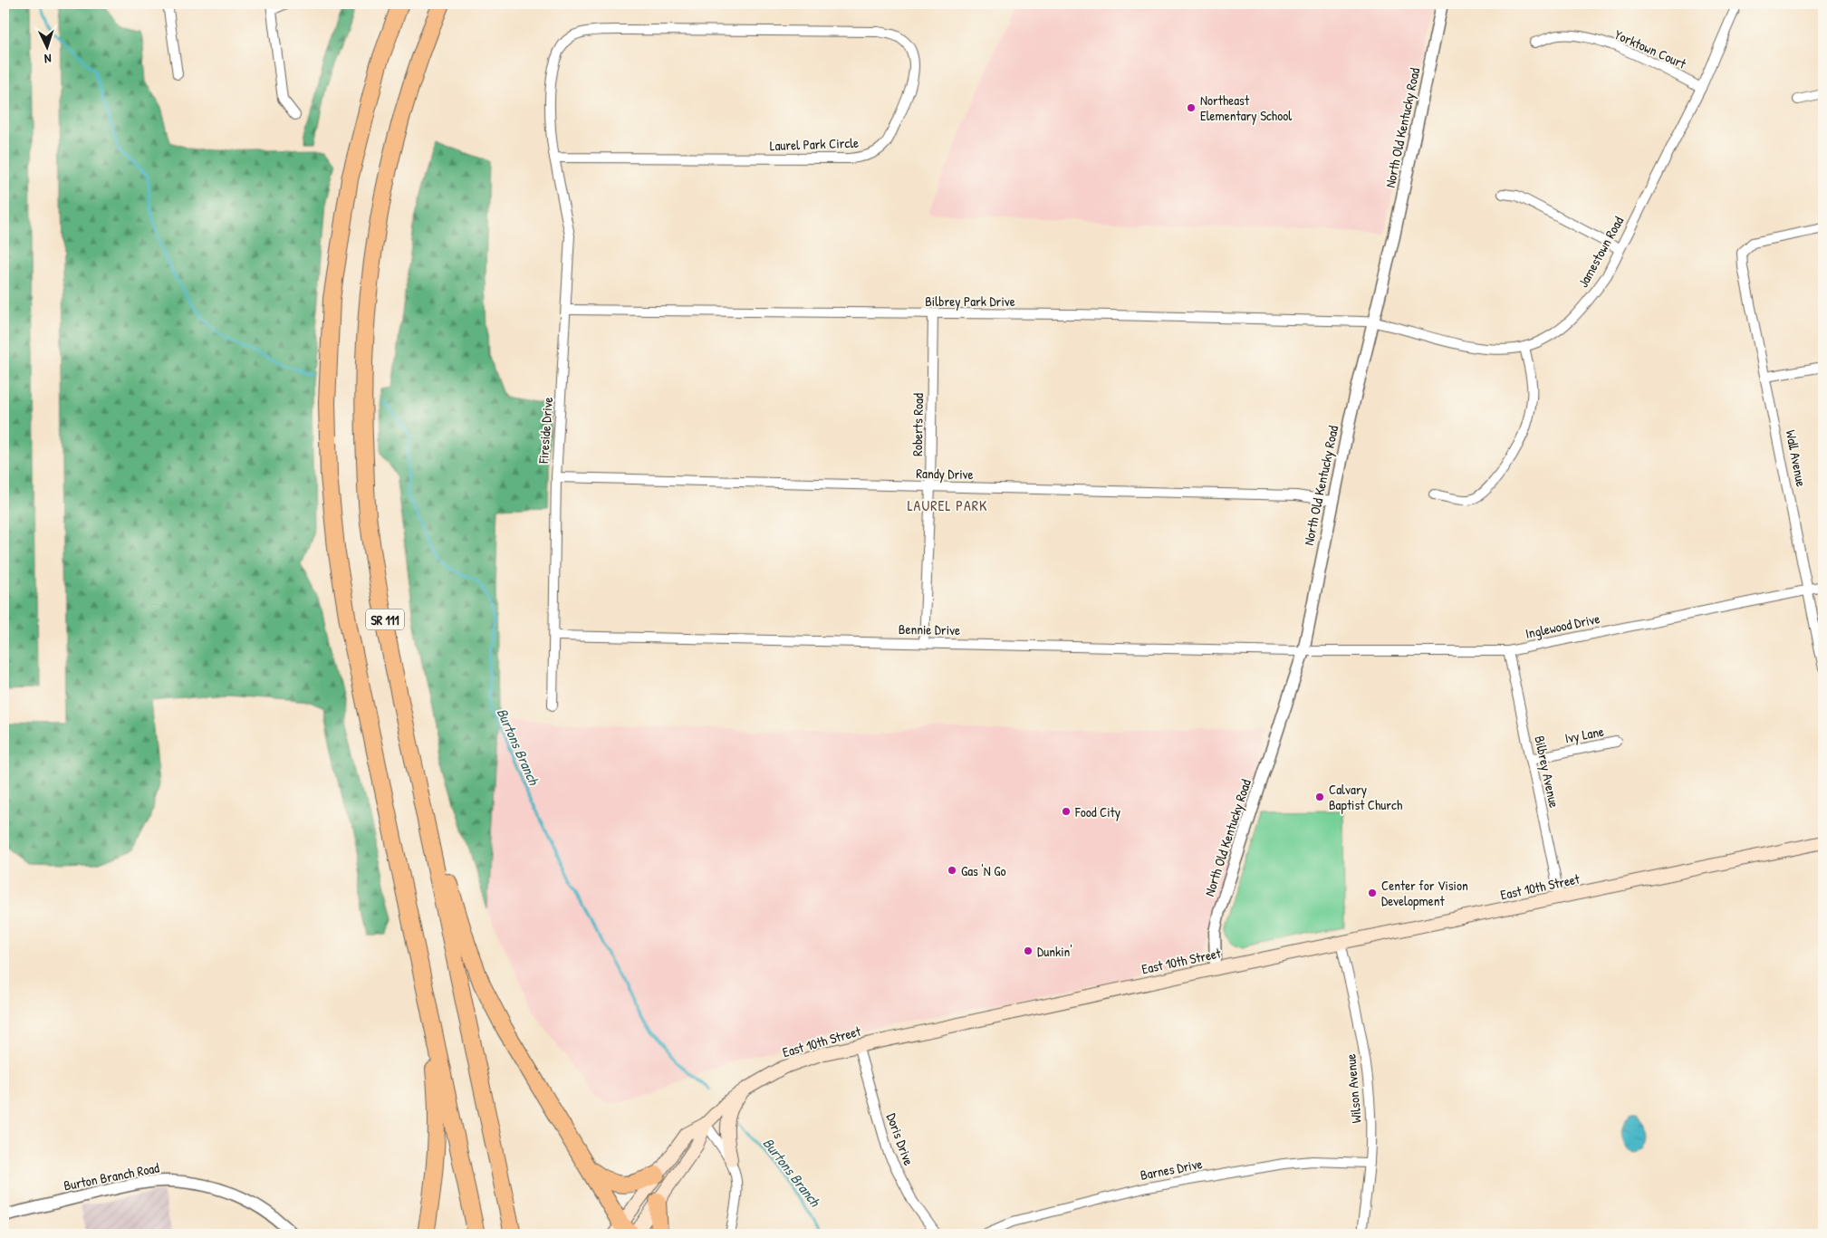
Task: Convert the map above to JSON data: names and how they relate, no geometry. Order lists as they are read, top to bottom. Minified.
{"streets":{"highway":["SR 111"],"main road":["East 10th Street"],"street":["Yorktown Court","North Old Kentucky Road","Laurel Park Circle","Jamestown Road","Bilbrey Park Drive","Roberts Road","Fireside Drive","Wall Avenue","Randy Drive","Inglewood Drive","Bennie Drive","Ivy Lane","Bilbrey Avenue","Wilson Avenue","Doris Drive","Barnes Drive","Burton Branch Road"]},"crossings":[["Yorktown Court","Jamestown Road"],["North Old Kentucky Road","Jamestown Road"],["North Old Kentucky Road","Bilbrey Park Drive"],["North Old Kentucky Road","Randy Drive"],["North Old Kentucky Road","Inglewood Drive"],["North Old Kentucky Road","Bennie Drive"],["North Old Kentucky Road","East 10th Street"],["Laurel Park Circle","Fireside Drive"],["Jamestown Road","Bilbrey Park Drive"],["Bilbrey Park Drive","Roberts Road"],["Bilbrey Park Drive","Fireside Drive"],["Roberts Road","Randy Drive"],["Roberts Road","Bennie Drive"],["Fireside Drive","Randy Drive"],["Fireside Drive","Bennie Drive"],["Wall Avenue","Inglewood Drive"],["Inglewood Drive","Bennie Drive"],["Inglewood Drive","Bilbrey Avenue"],["Ivy Lane","Bilbrey Avenue"],["Bilbrey Avenue","East 10th Street"],["East 10th Street","Wilson Avenue"],["East 10th Street","Doris Drive"],["Wilson Avenue","Barnes Drive"]],"districts":["LAUREL PARK"],"water":["Burtons Branch"],"places":["Northeast Elementary School","Calvary Baptist Church","Food City","Gas 'N Go","Center for Vision Development","Dunkin'"],"north":"bottom"}
